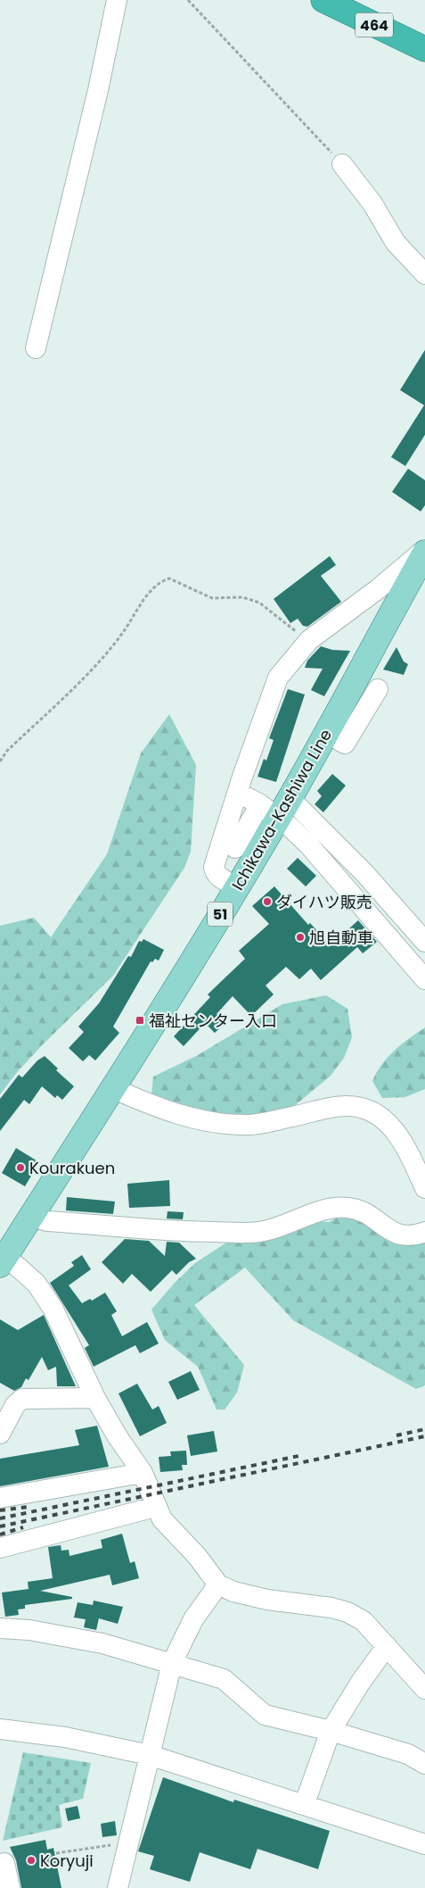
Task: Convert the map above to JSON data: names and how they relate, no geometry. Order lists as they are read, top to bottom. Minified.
{"streets":{"highway":["464"],"main road":["Ichikawa-Kashiwa Line","51"]},"places":{"other":["ダイハツ販売","旭自動車","Kourakuen","Koryuji"],"transit":["福祉センター入口"]}}
